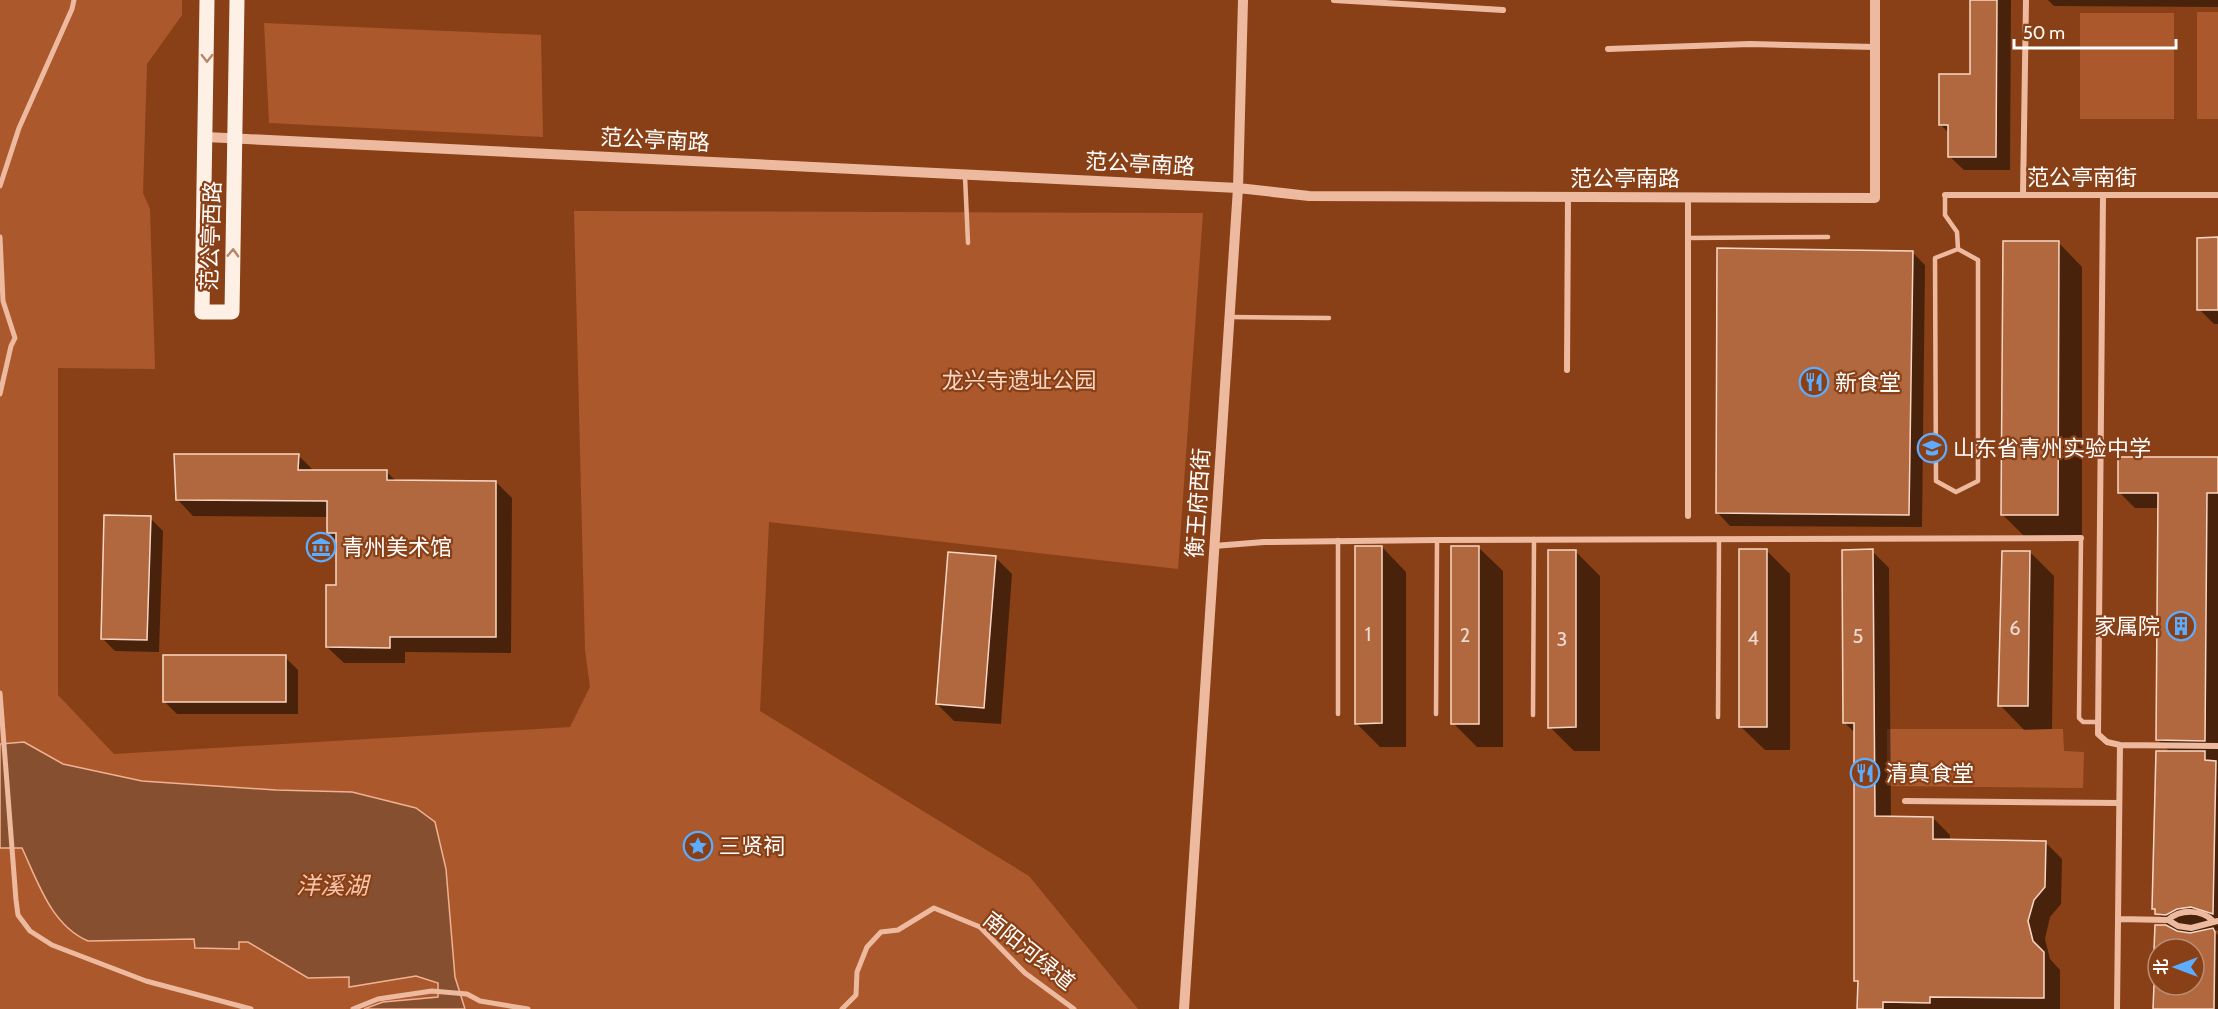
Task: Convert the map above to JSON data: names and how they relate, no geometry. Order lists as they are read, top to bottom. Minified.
{"streets":{"main road":["范公亭西路"],"street":["范公亭南路","范公亭南街","衡王府西街","南阳河绿道"]},"crossings":[["范公亭南路","范公亭西路"],["范公亭南路","衡王府西街"]],"water":["洋溪湖"],"parks":["龙兴寺遗址公园"],"places":{"restaurant":["新食堂","清真食堂"],"school or university":["山东省青州实验中学"],"museum":["青州美术馆"],"building":["家属院"],"place":["三贤祠"]},"house_numbers":["6","1","2","5","4","3"],"scale_bar":"50 m","north":"left"}
